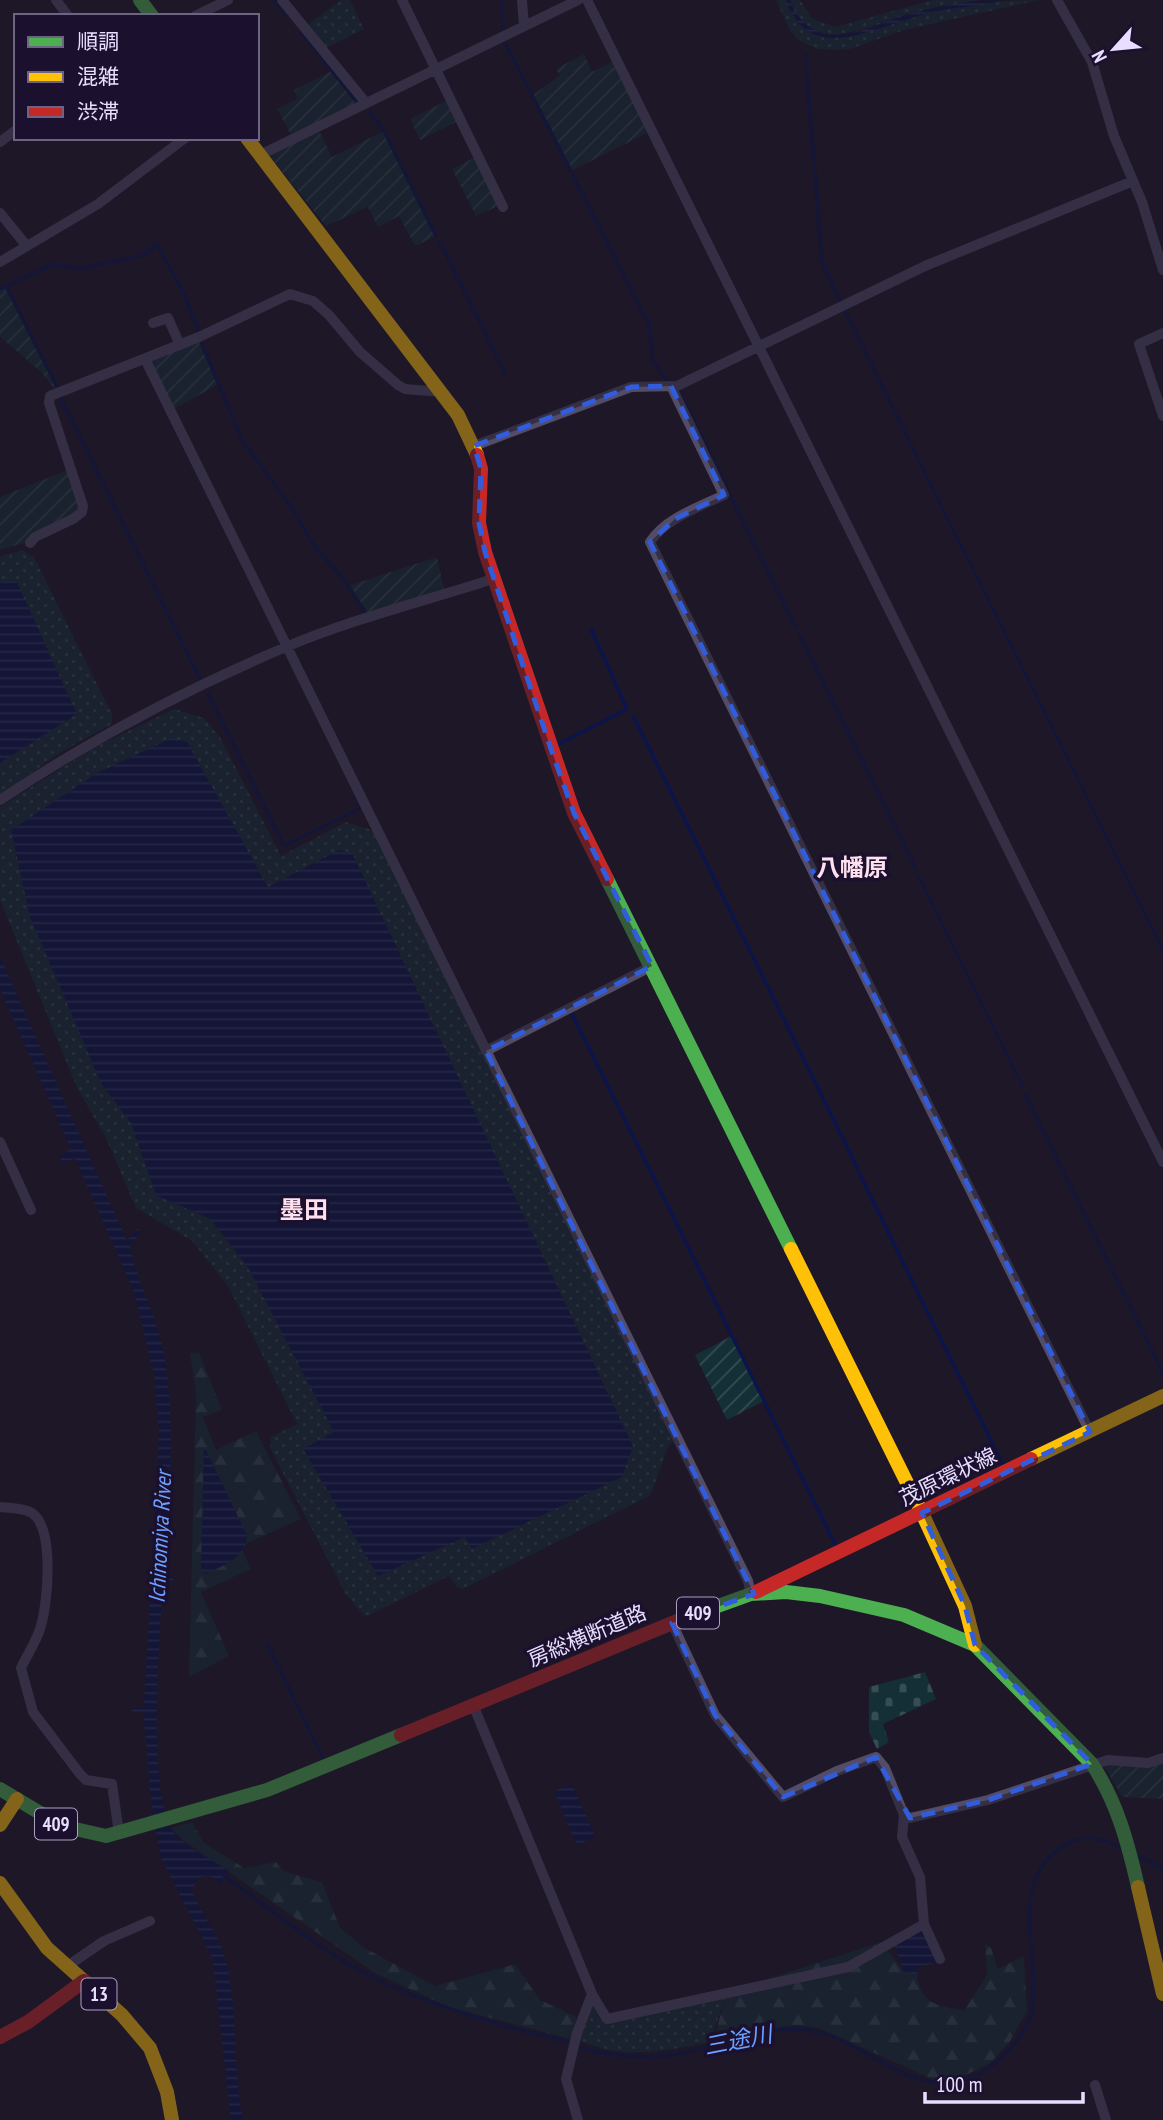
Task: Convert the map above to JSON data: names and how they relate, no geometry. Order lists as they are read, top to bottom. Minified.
{"streets":{"main road":["茂原環状線","409","房総横断道路","13"]},"crossings":[["茂原環状線","房総横断道路"]],"districts":["八幡原","墨田"],"water":["Ichinomiya River","三途川"],"legend":["順調","混雑","渋滞"],"scale_bar":"100 m","north":"bottom left"}
